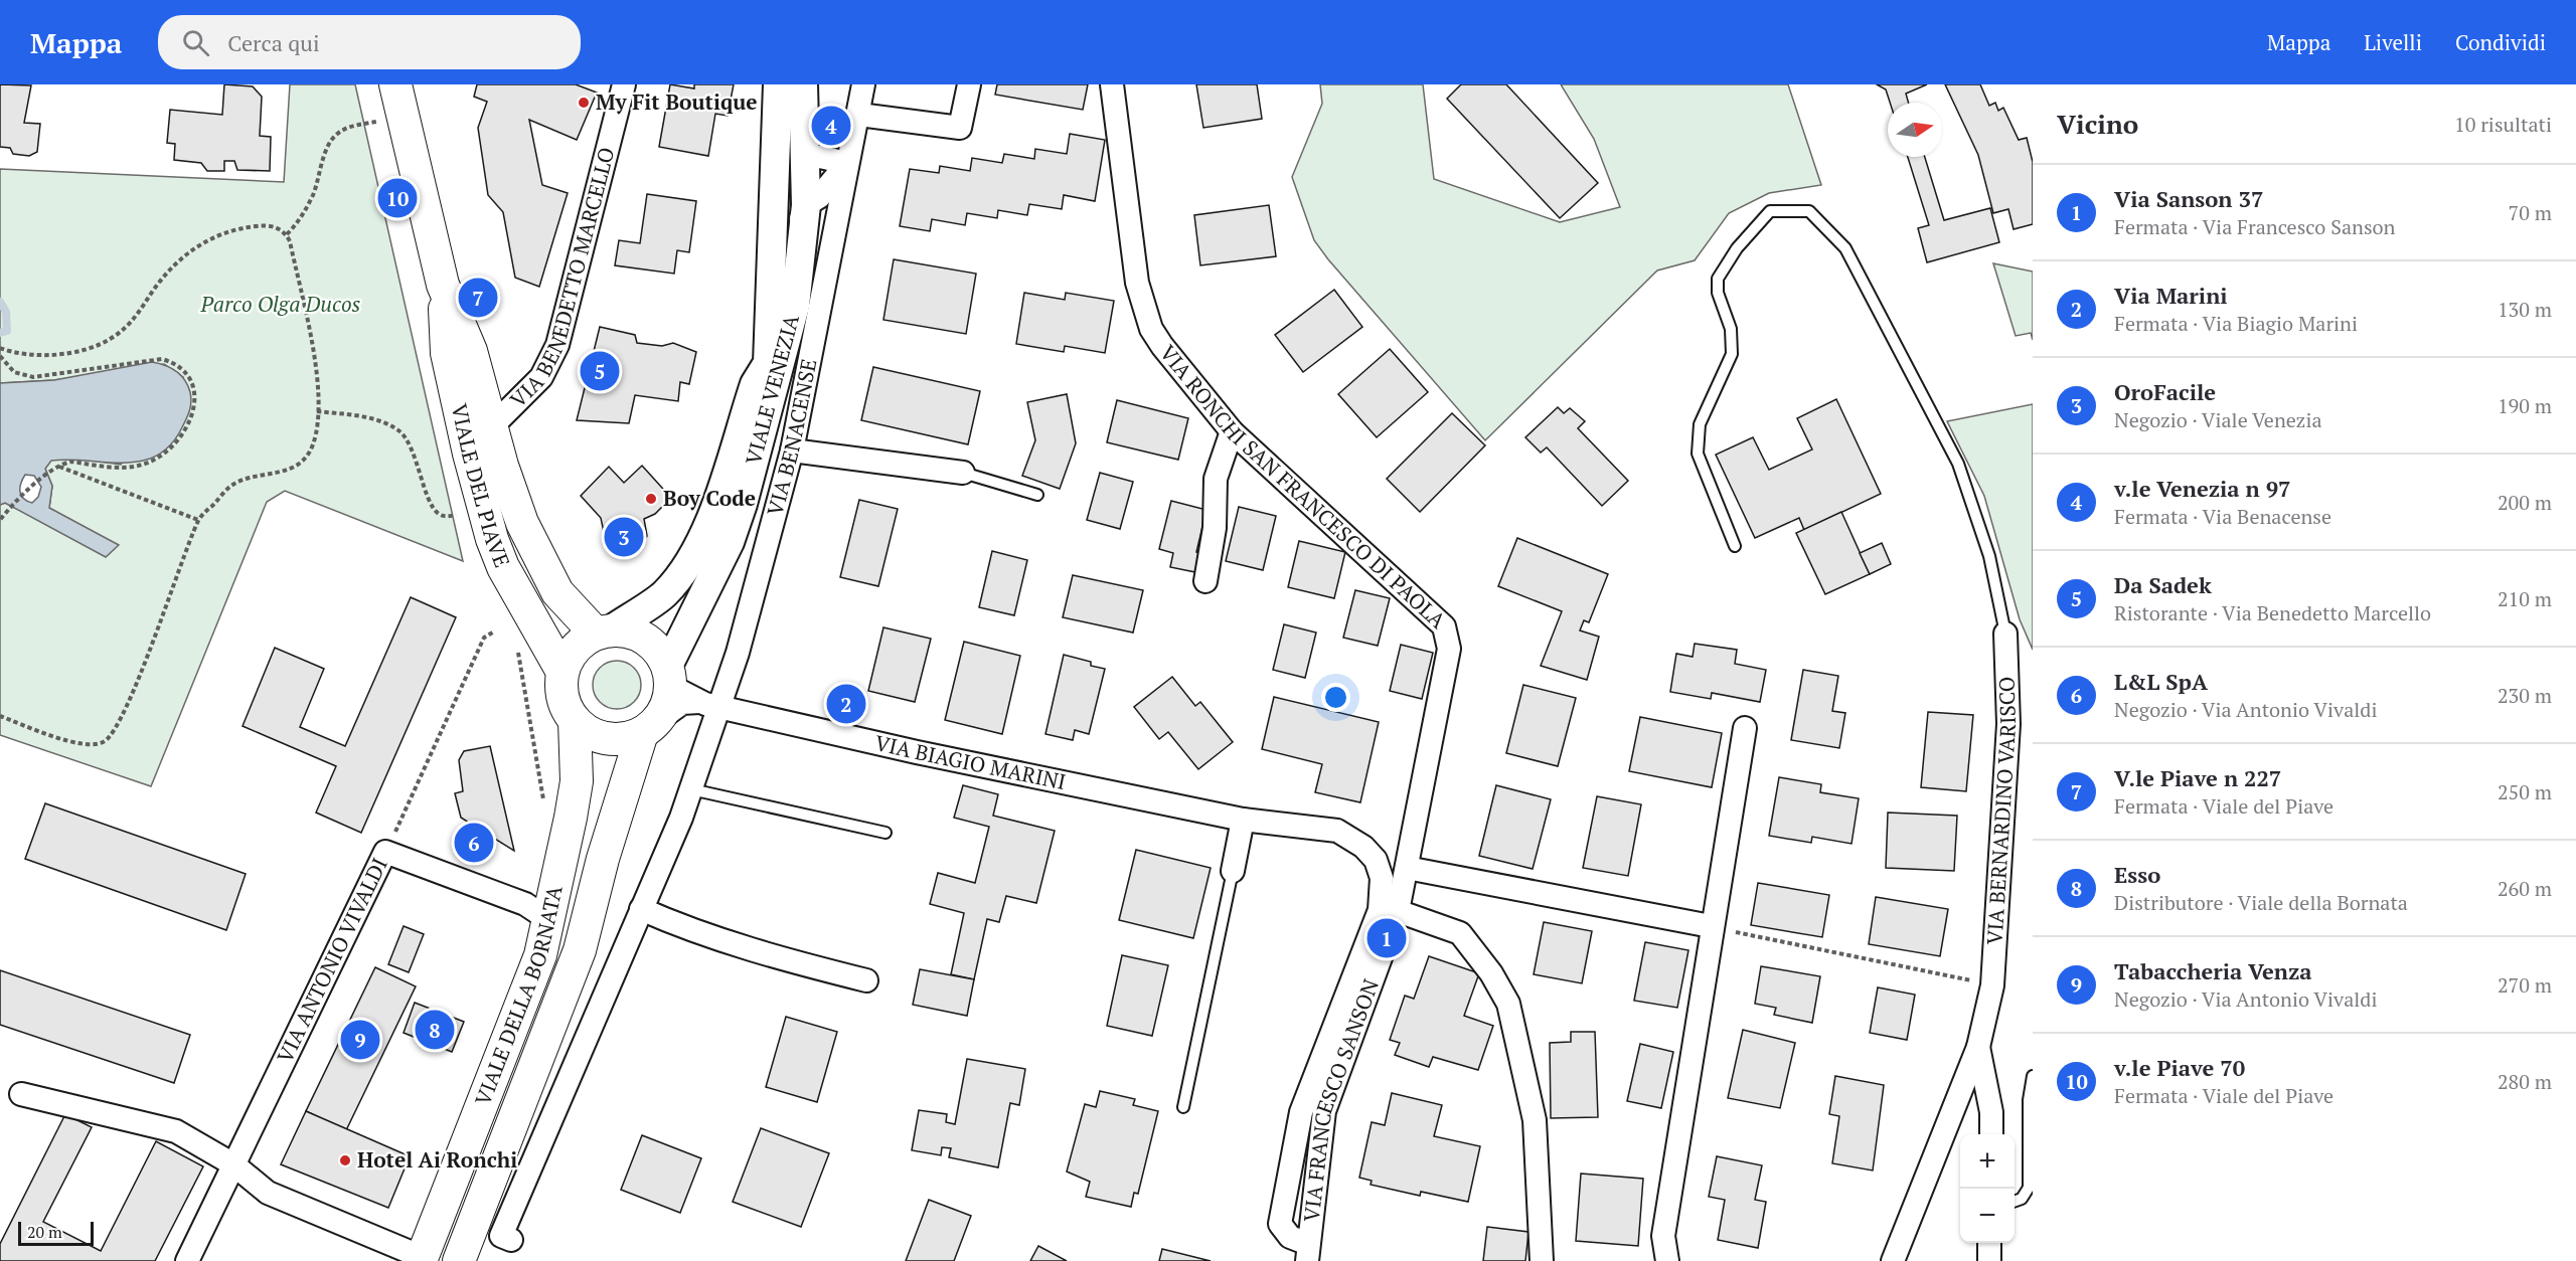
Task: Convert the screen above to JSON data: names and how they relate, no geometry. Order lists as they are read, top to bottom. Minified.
{"streets":{"main road":["VIALE DEL PIAVE","VIALE DELLA BORNATA"],"street":["VIA BENEDETTO MARCELLO","VIALE VENEZIA","VIA BENACENSE","VIA RONCHI SAN FRANCESCO DI PAOLA","VIA BIAGIO MARINI","VIA BERNARDINO VARISCO","VIA ANTONIO VIVALDI","VIA FRANCESCO SANSON"]},"crossings":[["VIA BENEDETTO MARCELLO","VIALE DEL PIAVE"],["VIALE VENEZIA","VIA BENACENSE"],["VIALE VENEZIA","VIALE DEL PIAVE"],["VIALE VENEZIA","VIALE DELLA BORNATA"],["VIA BENACENSE","VIA BIAGIO MARINI"],["VIALE DEL PIAVE","VIALE DELLA BORNATA"],["VIA RONCHI SAN FRANCESCO DI PAOLA","VIA FRANCESCO SANSON"],["VIA BIAGIO MARINI","VIA FRANCESCO SANSON"],["VIA ANTONIO VIVALDI","VIALE DELLA BORNATA"]],"parks":["Parco Olga Ducos"],"places":["My Fit Boutique","Boy Code","Hotel Ai Ronchi"],"scale_bar":"20 m","north":"right","page":{"header":"Mappa","search":"Cerca qui","nav":["Mappa","Livelli","Condividi"],"heading":["Vicino","10 risultati"],"pins":["4","10","7","5","3","2","6","1","8","9"],"list":[{"mark":"1","name":"Via Sanson 37","note":"Fermata · Via Francesco Sanson","value":"70 m"},{"mark":"2","name":"Via Marini","note":"Fermata · Via Biagio Marini","value":"130 m"},{"mark":"3","name":"OroFacile","note":"Negozio · Viale Venezia","value":"190 m"},{"mark":"4","name":"v.le Venezia n 97","note":"Fermata · Via Benacense","value":"200 m"},{"mark":"5","name":"Da Sadek","note":"Ristorante · Via Benedetto Marcello","value":"210 m"},{"mark":"6","name":"L&L SpA","note":"Negozio · Via Antonio Vivaldi","value":"230 m"},{"mark":"7","name":"V.le Piave n 227","note":"Fermata · Viale del Piave","value":"250 m"},{"mark":"8","name":"Esso","note":"Distributore · Viale della Bornata","value":"260 m"},{"mark":"9","name":"Tabaccheria Venza","note":"Negozio · Via Antonio Vivaldi","value":"270 m"},{"mark":"10","name":"v.le Piave 70","note":"Fermata · Viale del Piave","value":"280 m"}],"map_buttons":["+","−"],"scale":"20 m"}}
